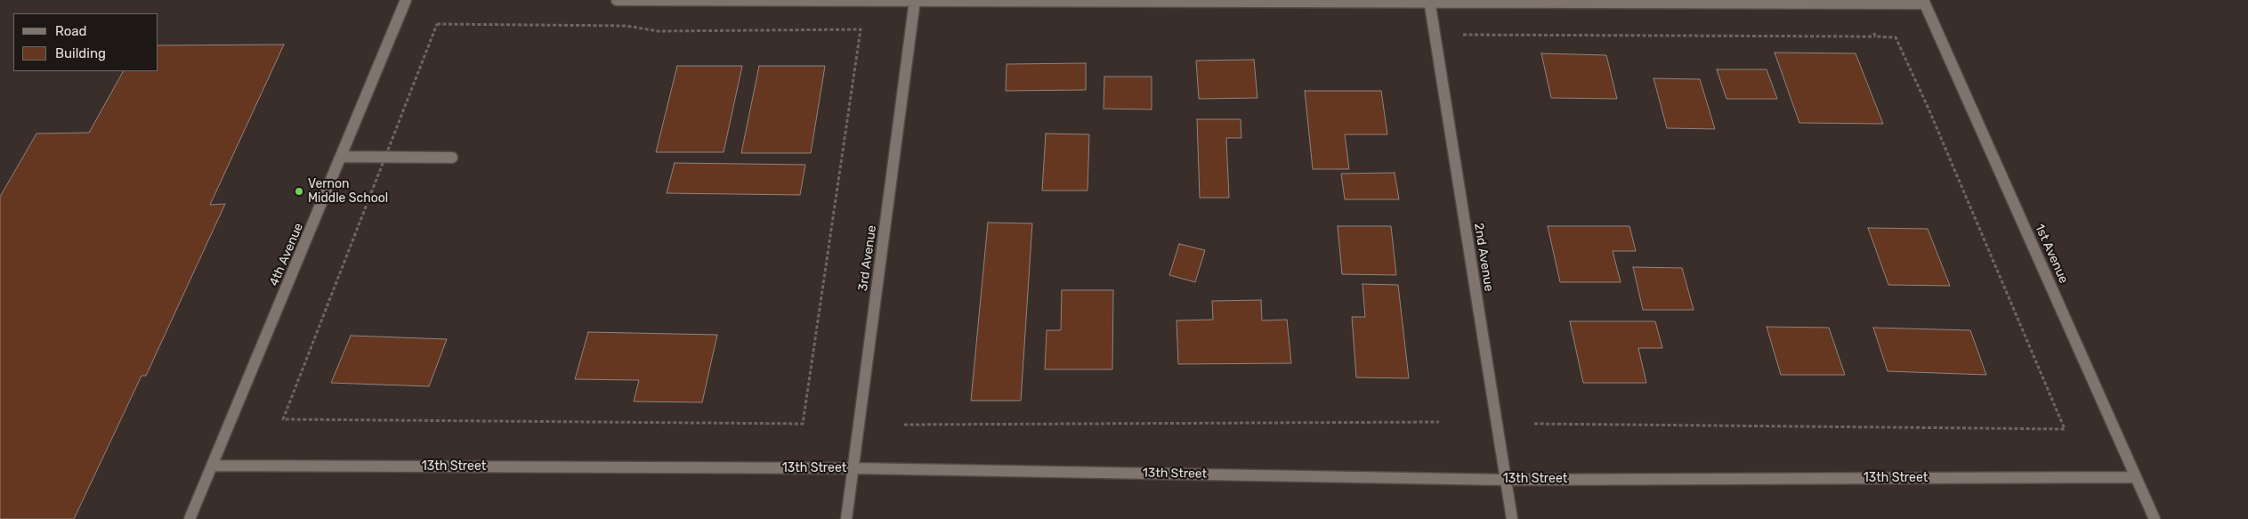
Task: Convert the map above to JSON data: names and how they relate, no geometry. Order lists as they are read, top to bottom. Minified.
{"streets":{"street":["1st Avenue","4th Avenue","2nd Avenue","3rd Avenue","13th Street"]},"crossings":[["1st Avenue","13th Street"],["4th Avenue","13th Street"],["2nd Avenue","13th Street"],["3rd Avenue","13th Street"]],"places":["Vernon Middle School"],"legend":["Road","Building"]}
